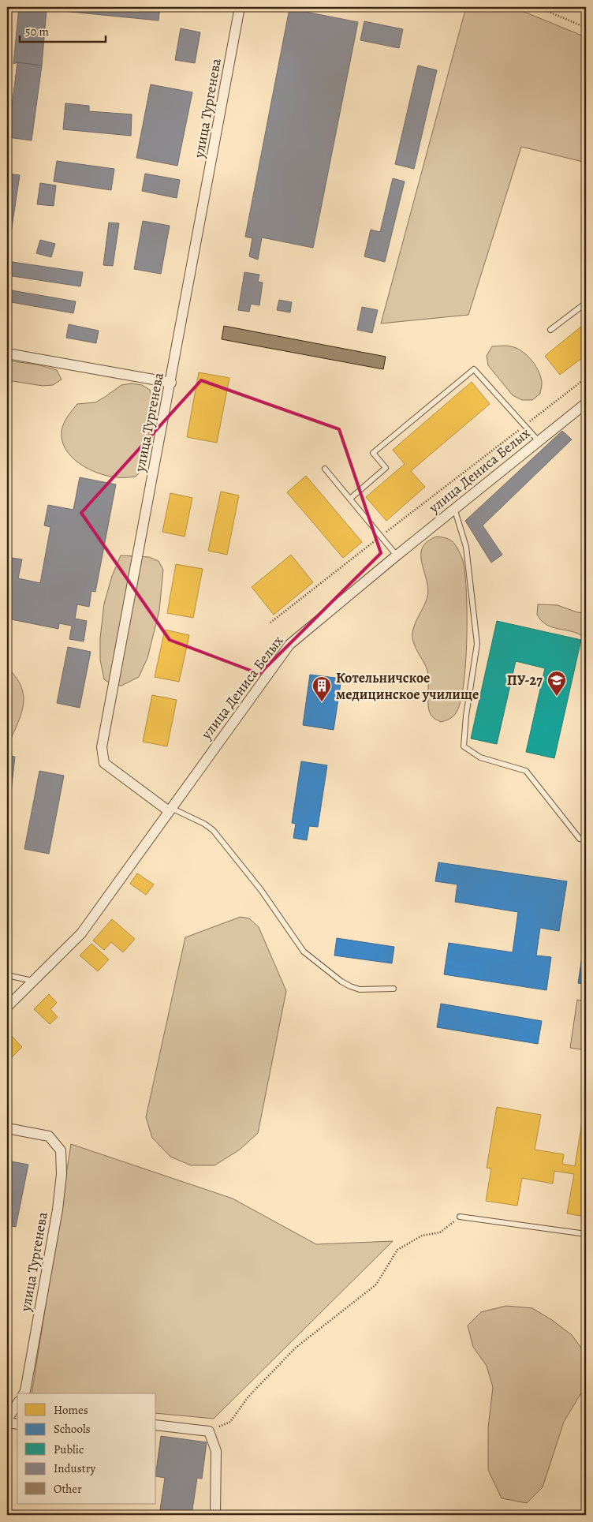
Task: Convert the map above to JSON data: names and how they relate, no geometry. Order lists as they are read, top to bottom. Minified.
{"streets":{"street":["улица Тургенева","улица Дениса Белых"]},"crossings":[["улица Тургенева","улица Дениса Белых"]],"places":{"school or university":["ПУ-27"],"building":["Котельничское медицинское училище"]},"legend":["Homes","Schools","Public","Industry","Other"],"scale_bar":"50 m"}
